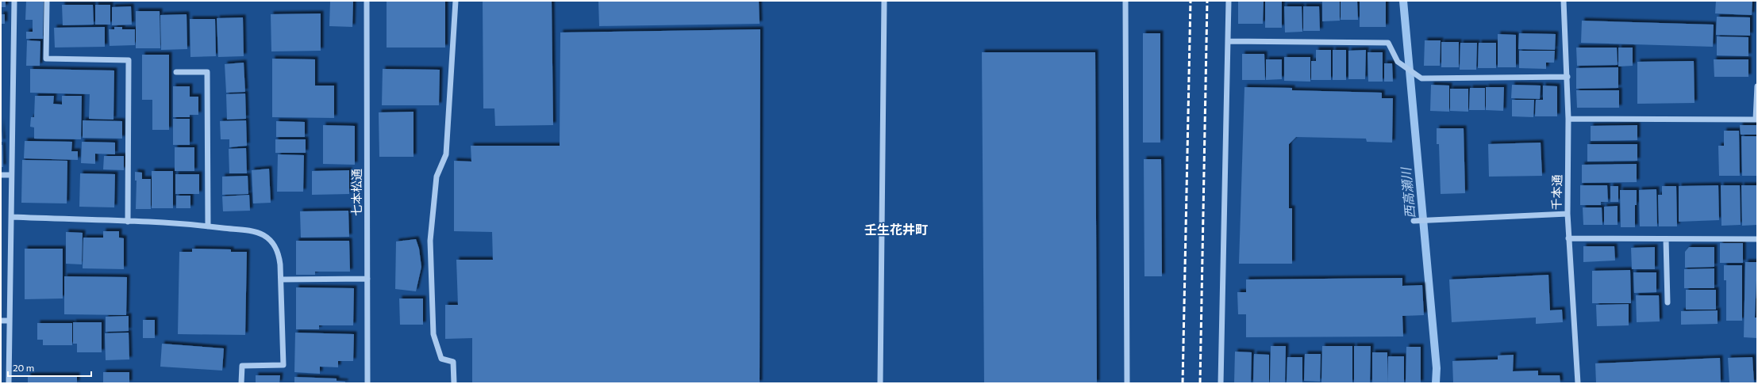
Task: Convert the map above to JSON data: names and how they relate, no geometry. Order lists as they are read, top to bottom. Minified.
{"streets":{"street":["七本松通","千本通"]},"districts":["壬生花井町"],"water":["西高瀬川"],"scale_bar":"20 m"}
